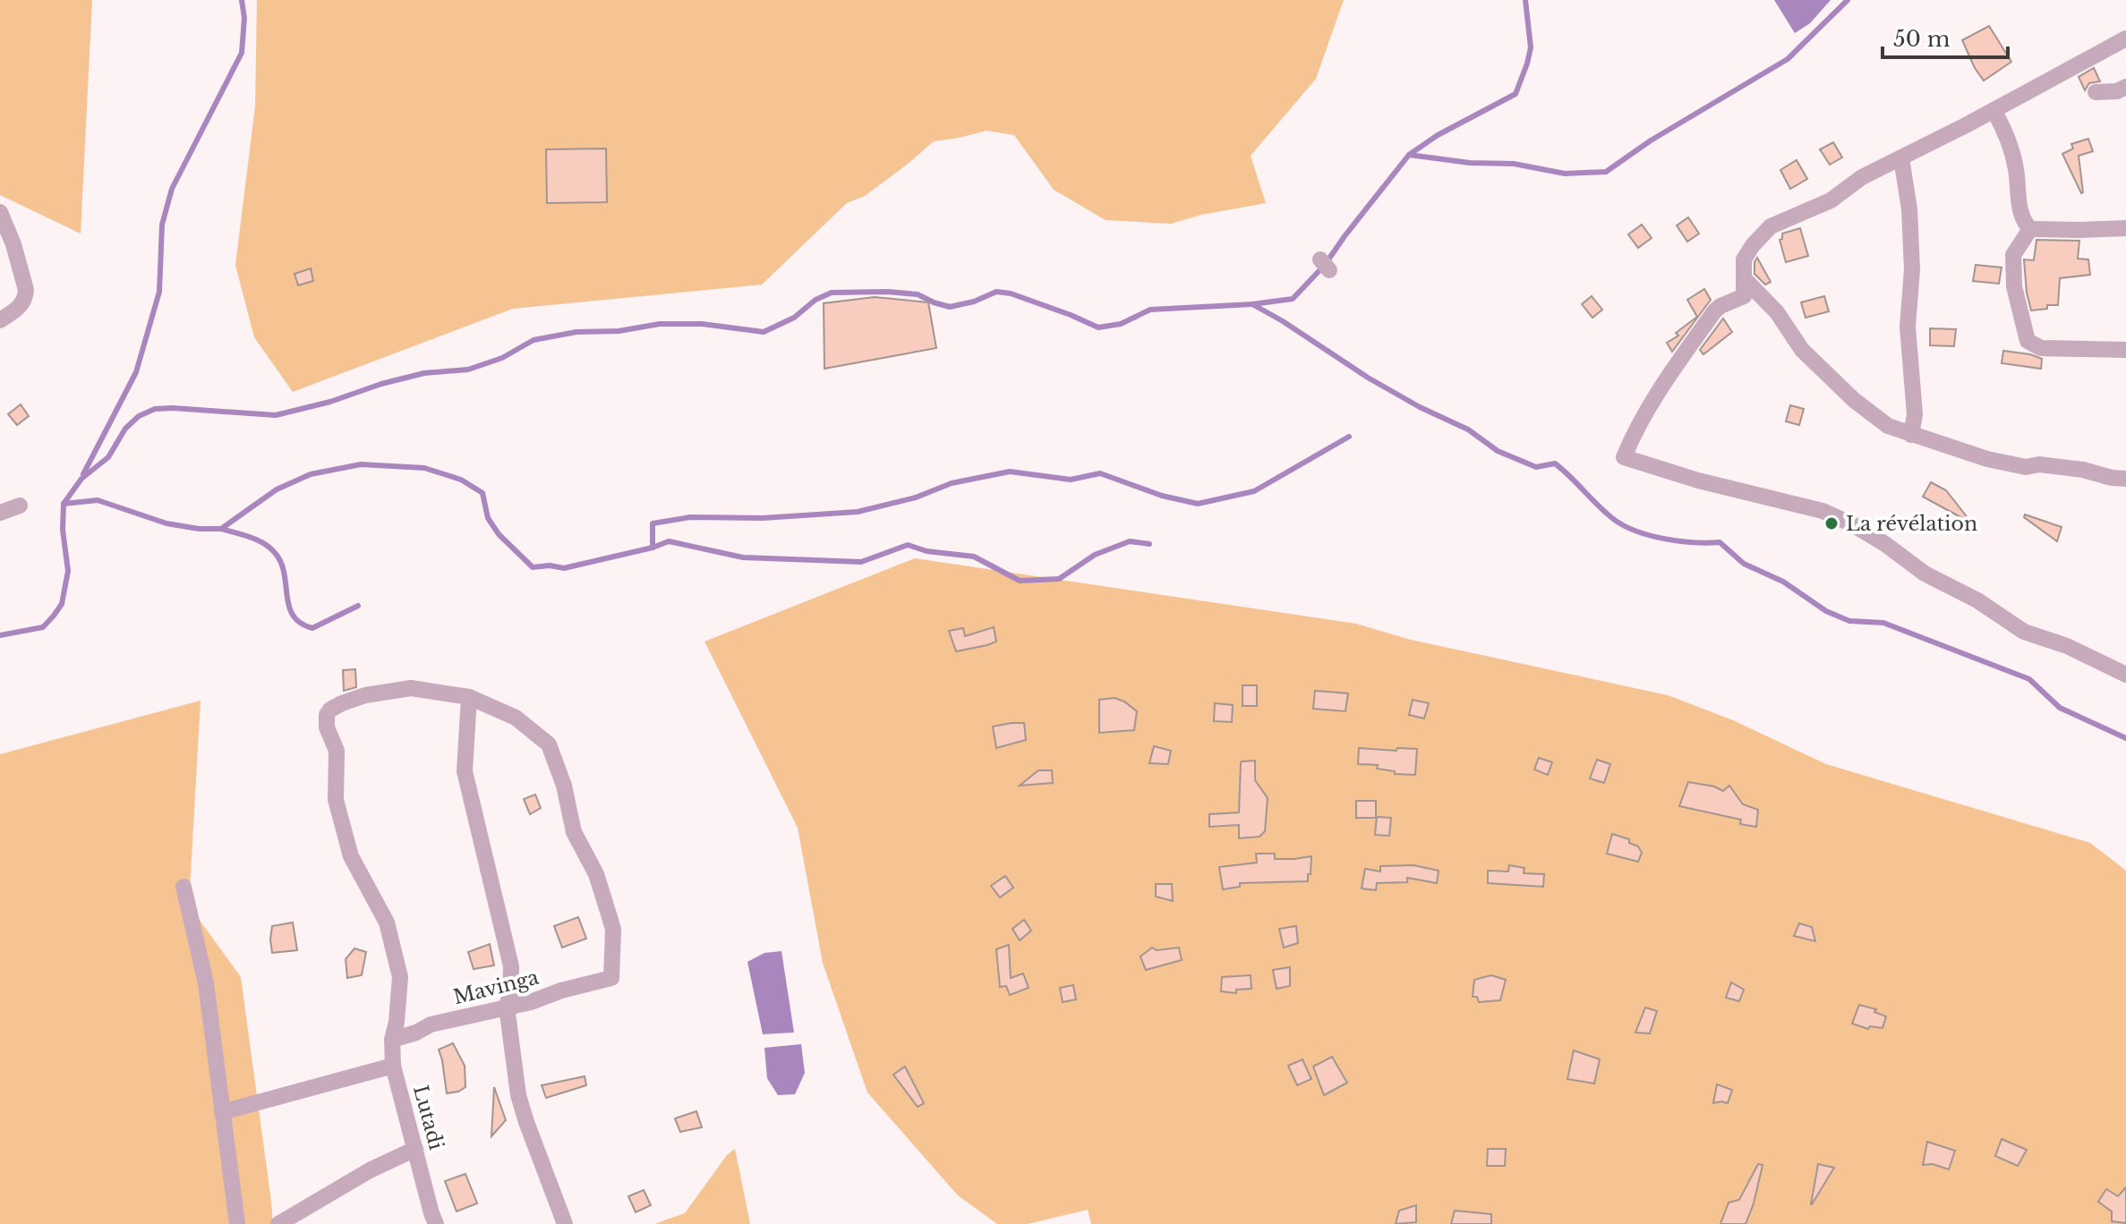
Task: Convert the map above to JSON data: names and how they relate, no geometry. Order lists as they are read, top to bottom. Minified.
{"streets":{"street":["Mavinga","Lutadi"]},"crossings":[["Mavinga","Lutadi"]],"places":["La révélation"],"scale_bar":"50 m"}
